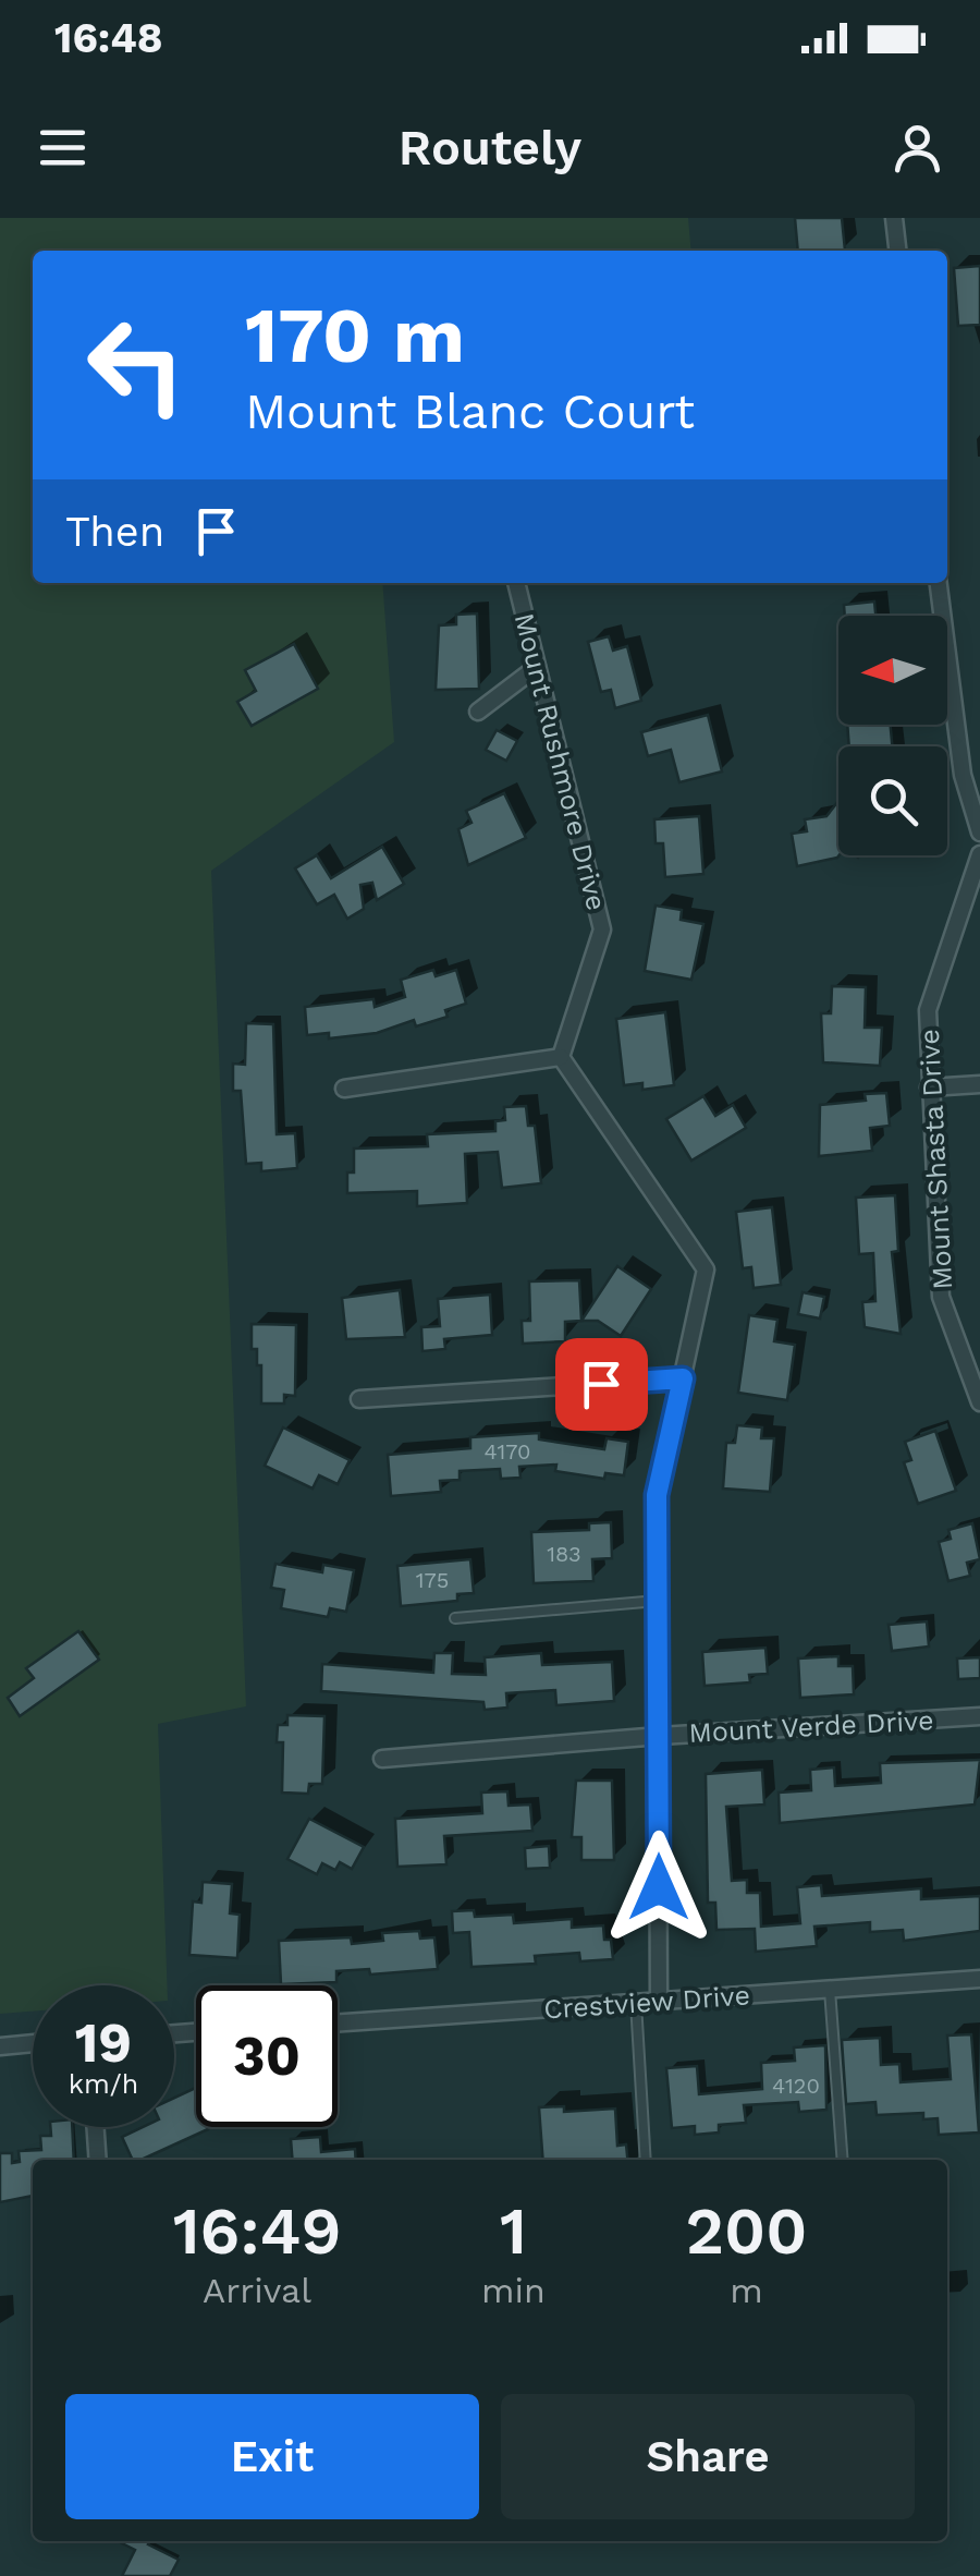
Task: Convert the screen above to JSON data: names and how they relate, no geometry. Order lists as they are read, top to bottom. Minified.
{"streets":{"street":["Mount Rushmore Drive","Mount Shasta Drive","Mount Verde Drive","Crestview Drive"]},"house_numbers":["4170","183","175","4120"],"north":"left","page":{"status":"16:48","header":"Routely","turn":["170 m","Mount Blanc Court"],"then":"Then","speed":"19 km/h","limit":"30","eta":["16:49","Arrival","1","min","200","m"],"buttons":["Exit","Share"]}}
